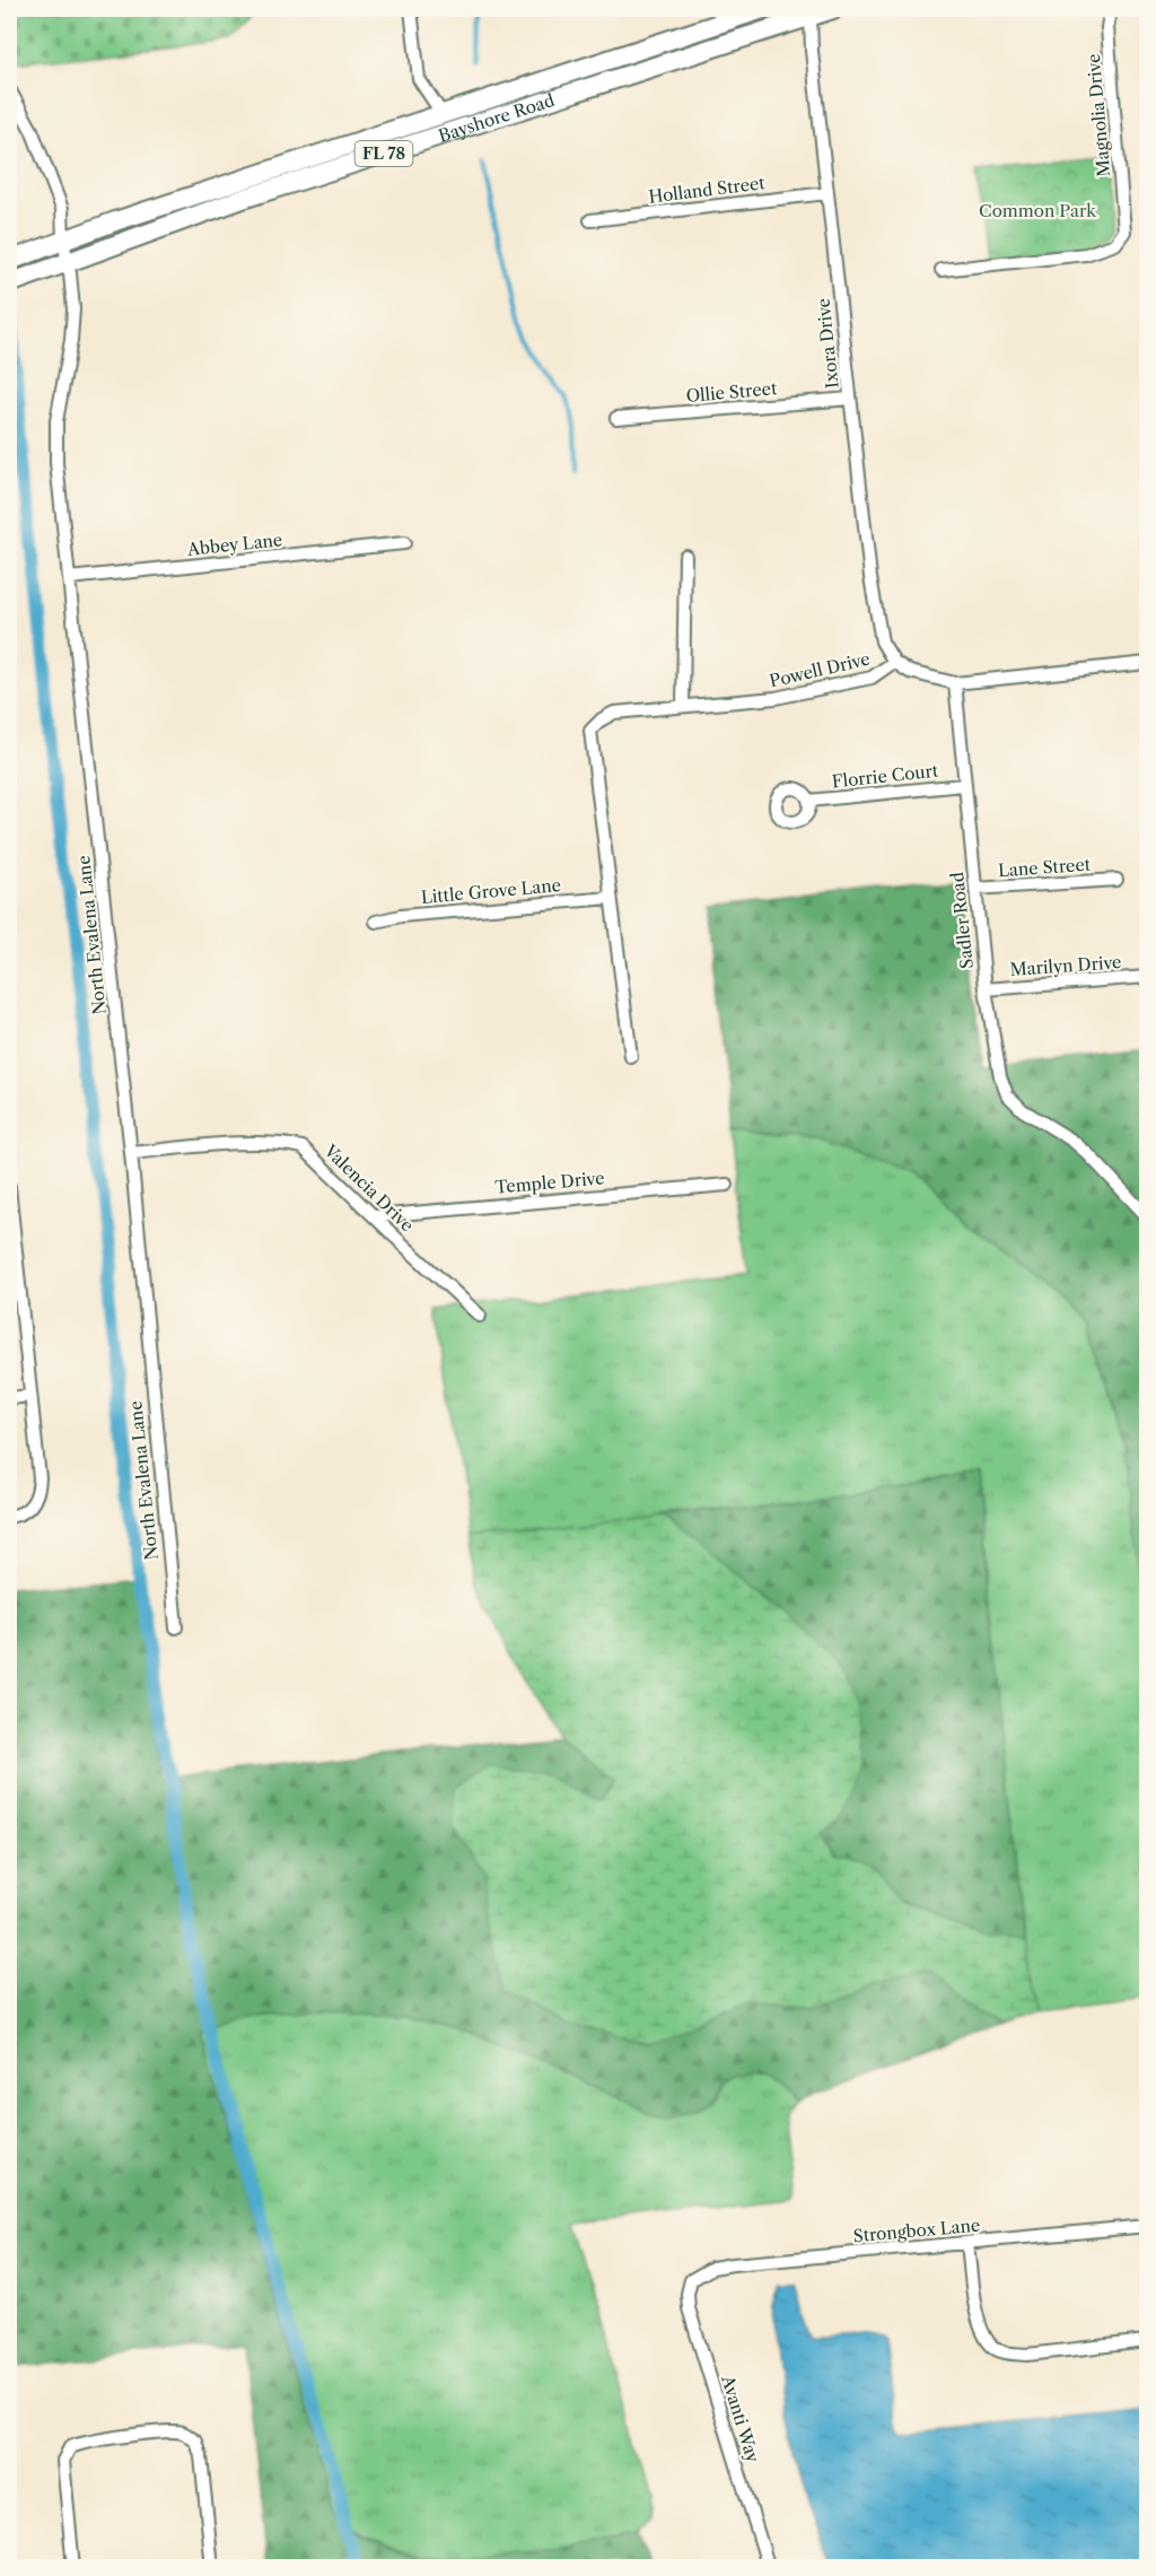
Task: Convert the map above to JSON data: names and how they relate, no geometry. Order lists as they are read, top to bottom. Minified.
{"streets":{"main road":["Bayshore Road","FL 78"],"street":["Magnolia Drive","Holland Street","Ixora Drive","Ollie Street","Abbey Lane","Powell Drive","Florrie Court","Lane Street","Little Grove Lane","Sadler Road","North Evalena Lane","Marilyn Drive","Temple Drive","Valencia Drive","Strongbox Lane","Avanti Way"]},"crossings":[["Bayshore Road","Ixora Drive"],["Bayshore Road","North Evalena Lane"],["Holland Street","Ixora Drive"],["Ixora Drive","Ollie Street"],["Ixora Drive","Powell Drive"],["Abbey Lane","North Evalena Lane"],["Powell Drive","Little Grove Lane"],["Powell Drive","Sadler Road"],["Florrie Court","Sadler Road"],["Lane Street","Sadler Road"],["Sadler Road","Marilyn Drive"],["North Evalena Lane","Valencia Drive"],["Temple Drive","Valencia Drive"],["Strongbox Lane","Avanti Way"]],"parks":["Common Park"]}
